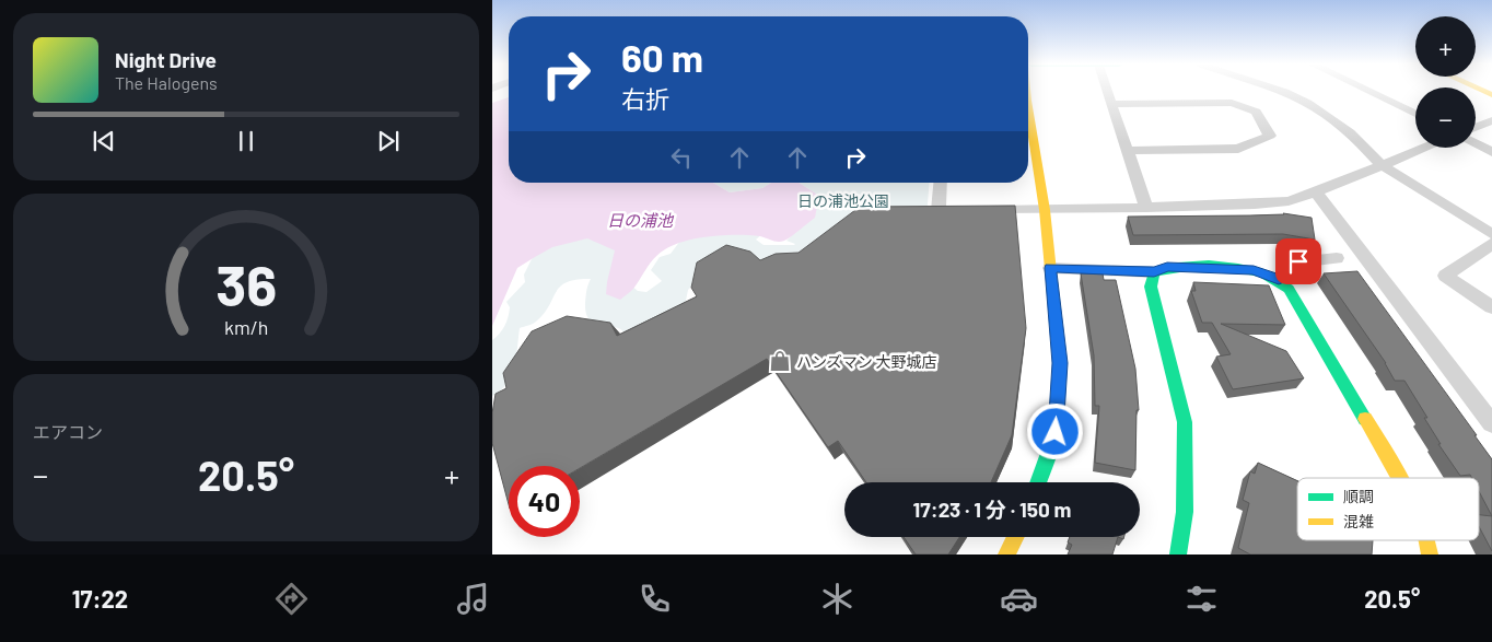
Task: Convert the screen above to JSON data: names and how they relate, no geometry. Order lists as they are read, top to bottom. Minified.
{"water":["日の浦池"],"parks":["日の浦池公園"],"places":{"shop":["ハンズマン 大野城店"]},"legend":["順調","混雑"],"page":{"map_buttons":["+","−"],"turn":["60 m","右折"],"song":["Night Drive","The Halogens"],"tile":"エアコン","heat":["−","20.5°","+"],"limit":"40","trip":"17:23 · 1 分 · 150 m","tabs":["17:22","20.5°"],"gauge":["36","km/h"]}}
